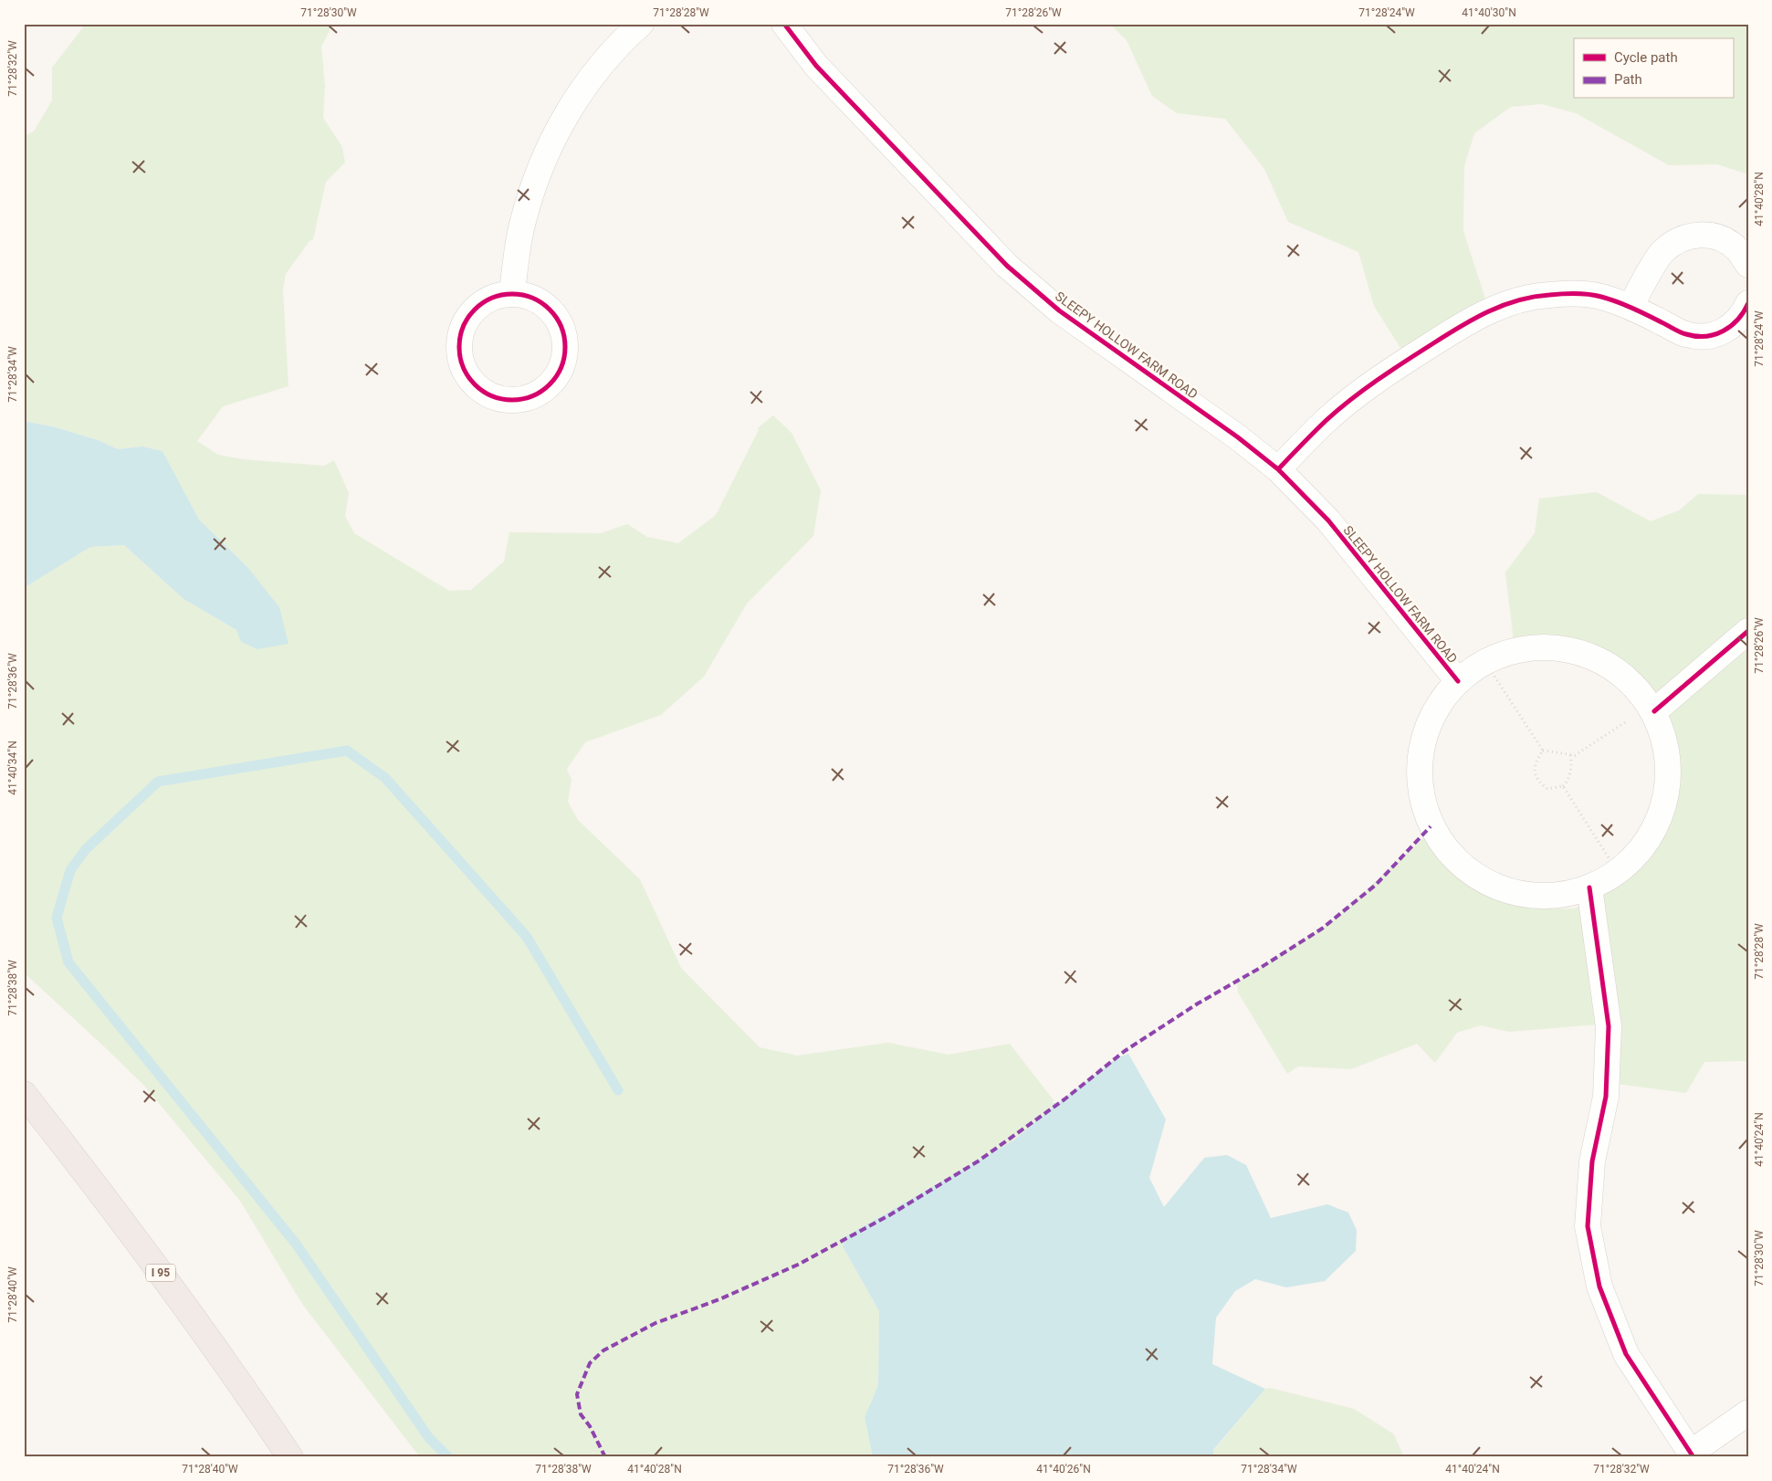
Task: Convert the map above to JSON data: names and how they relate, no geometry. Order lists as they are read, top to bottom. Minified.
{"streets":{"highway":["I 95"],"street":["SLEEPY HOLLOW FARM ROAD"]},"legend":["Cycle path","Path"],"coordinates":["71°28'30\"W","71°28'28\"W","71°28'26\"W","71°28'24\"W","41°40'30\"N","71°28'32\"W","41°40'28\"N","71°28'34\"W","71°28'36\"W","41°40'34\"N","71°28'38\"W","41°40'24\"N","71°28'40\"W","41°40'26\"N"]}
